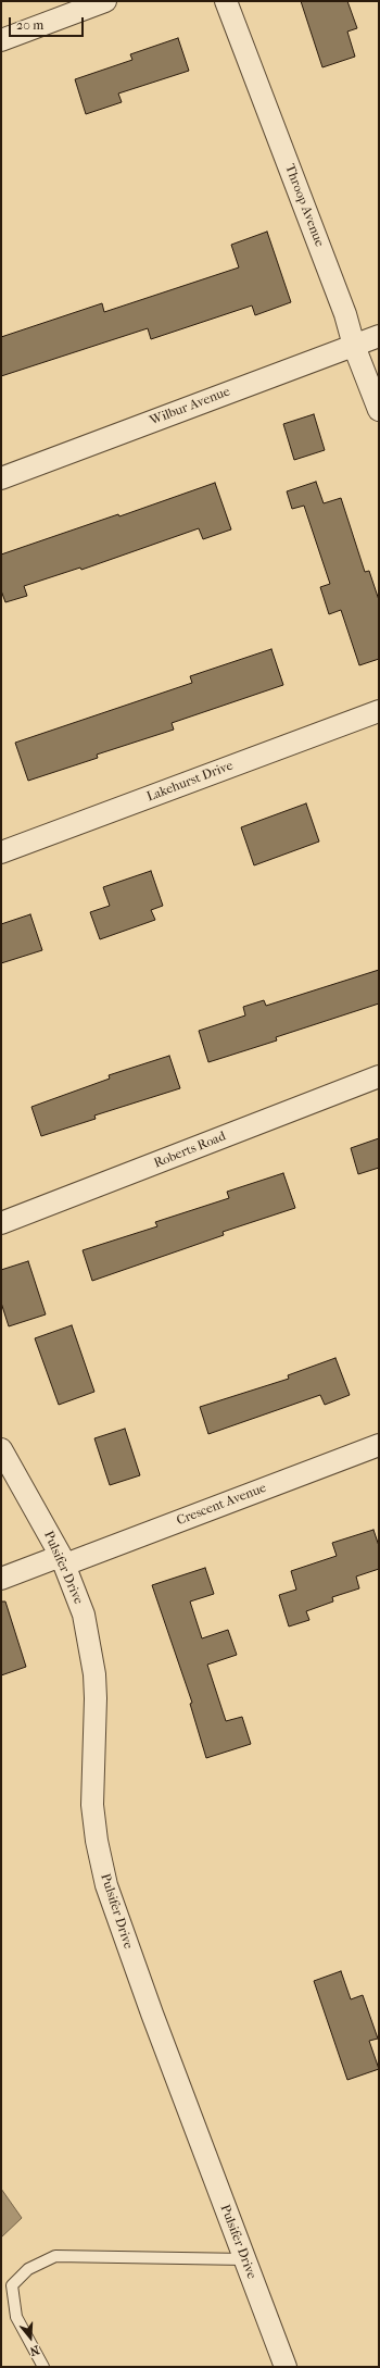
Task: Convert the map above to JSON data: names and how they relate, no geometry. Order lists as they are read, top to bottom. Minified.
{"streets":{"street":["Throop Avenue","Wilbur Avenue","Lakehurst Drive","Roberts Road","Crescent Avenue","Pulsifer Drive"]},"crossings":[["Throop Avenue","Wilbur Avenue"],["Crescent Avenue","Pulsifer Drive"]],"scale_bar":"20 m","north":"bottom"}
